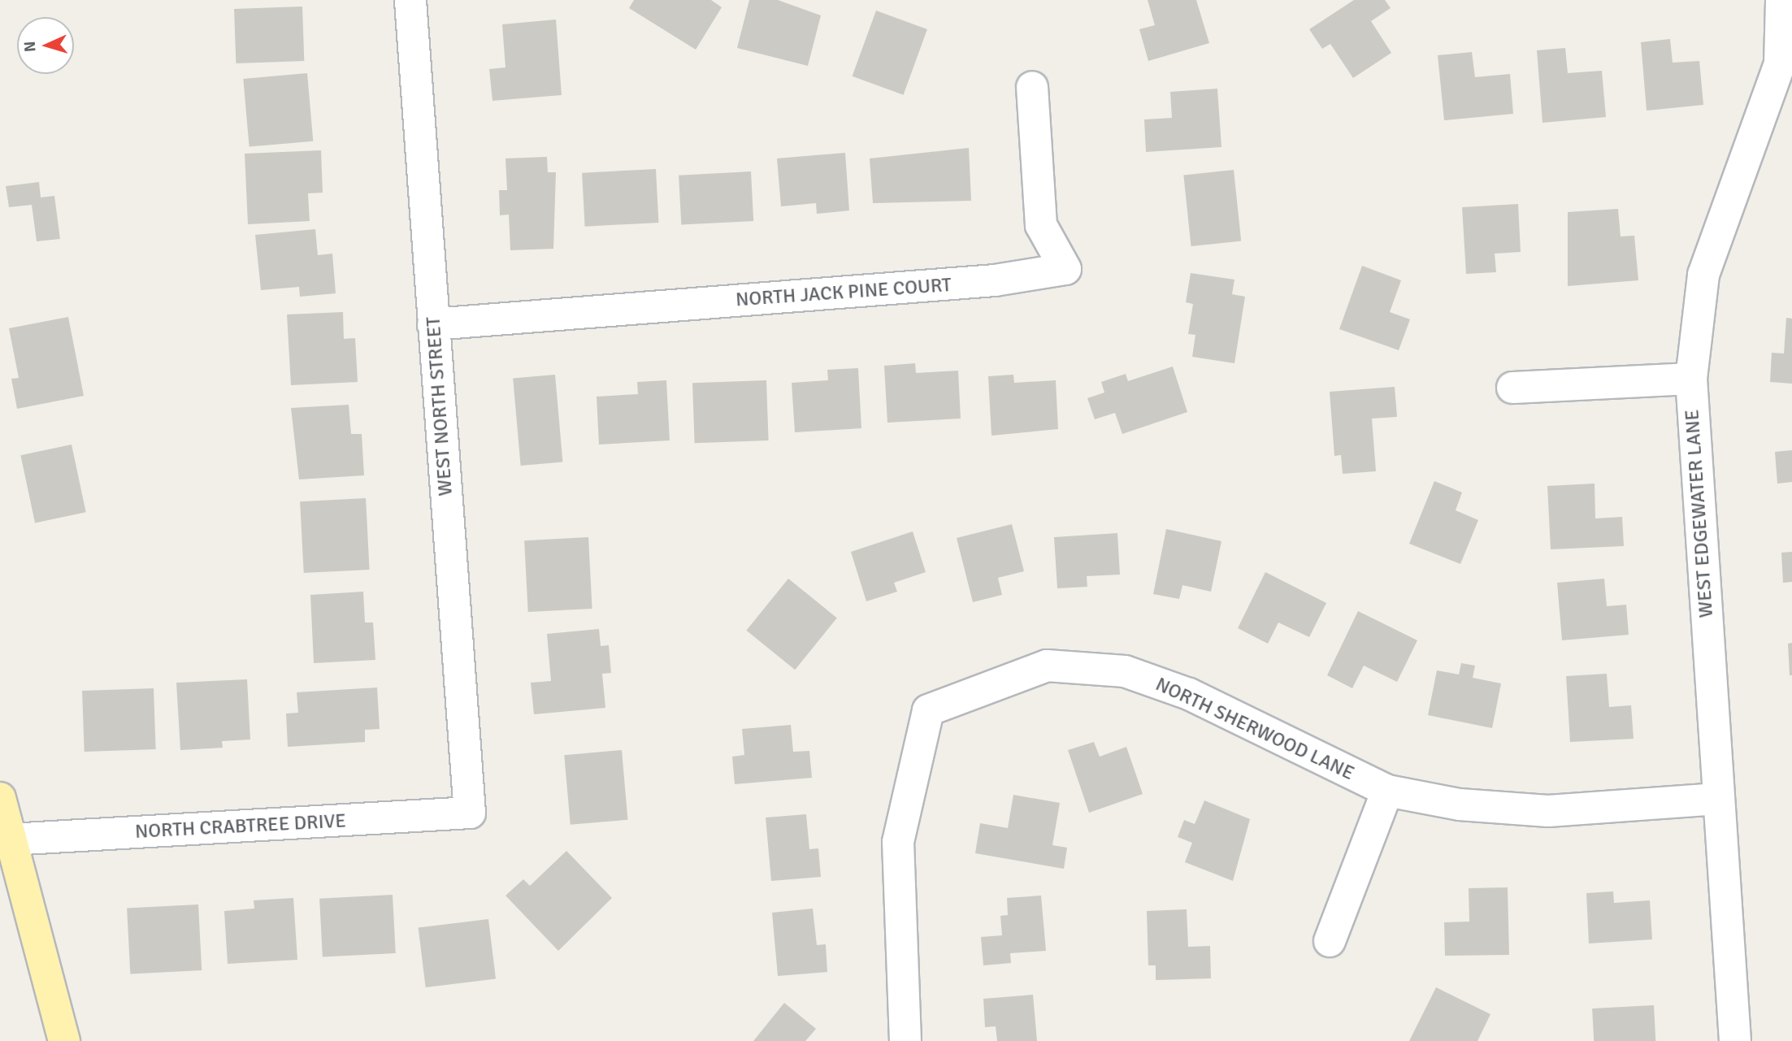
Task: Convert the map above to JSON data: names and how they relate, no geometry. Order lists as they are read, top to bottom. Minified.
{"streets":{"street":["NORTH JACK PINE COURT","WEST NORTH STREET","WEST EDGEWATER LANE","NORTH SHERWOOD LANE","NORTH CRABTREE DRIVE"]},"crossings":[["NORTH JACK PINE COURT","WEST NORTH STREET"],["WEST NORTH STREET","NORTH CRABTREE DRIVE"],["WEST EDGEWATER LANE","NORTH SHERWOOD LANE"]],"north":"left"}
